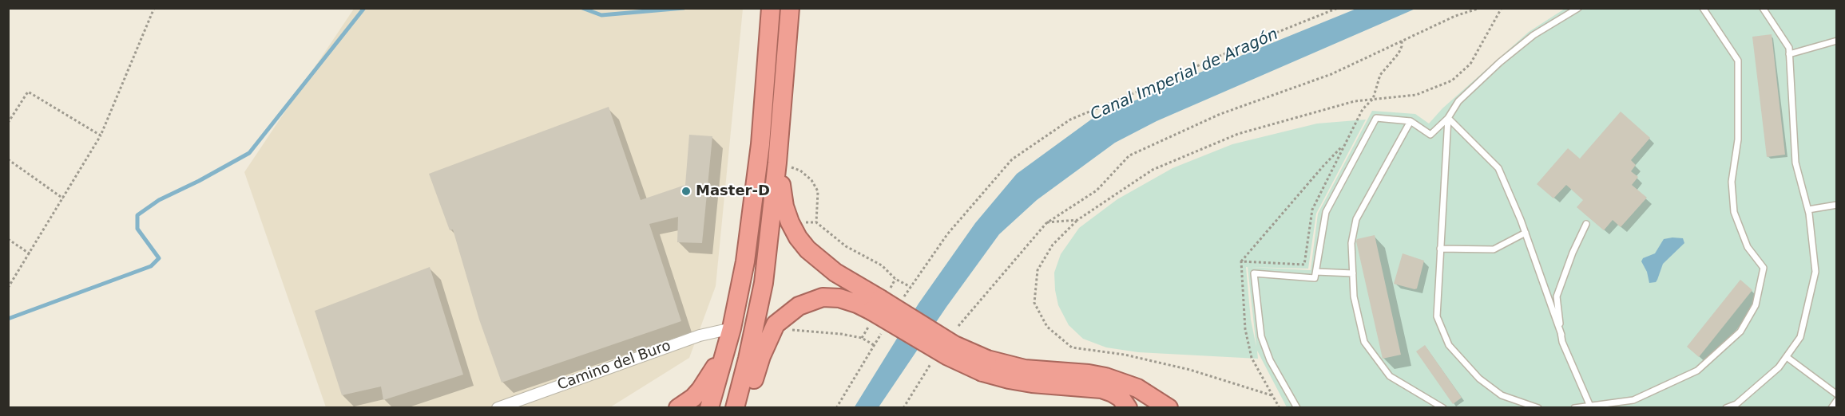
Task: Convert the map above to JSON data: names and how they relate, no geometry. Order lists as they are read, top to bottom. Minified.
{"streets":{"street":["Camino del Buro"]},"water":["Canal Imperial de Aragón"],"places":["Master-D"]}
